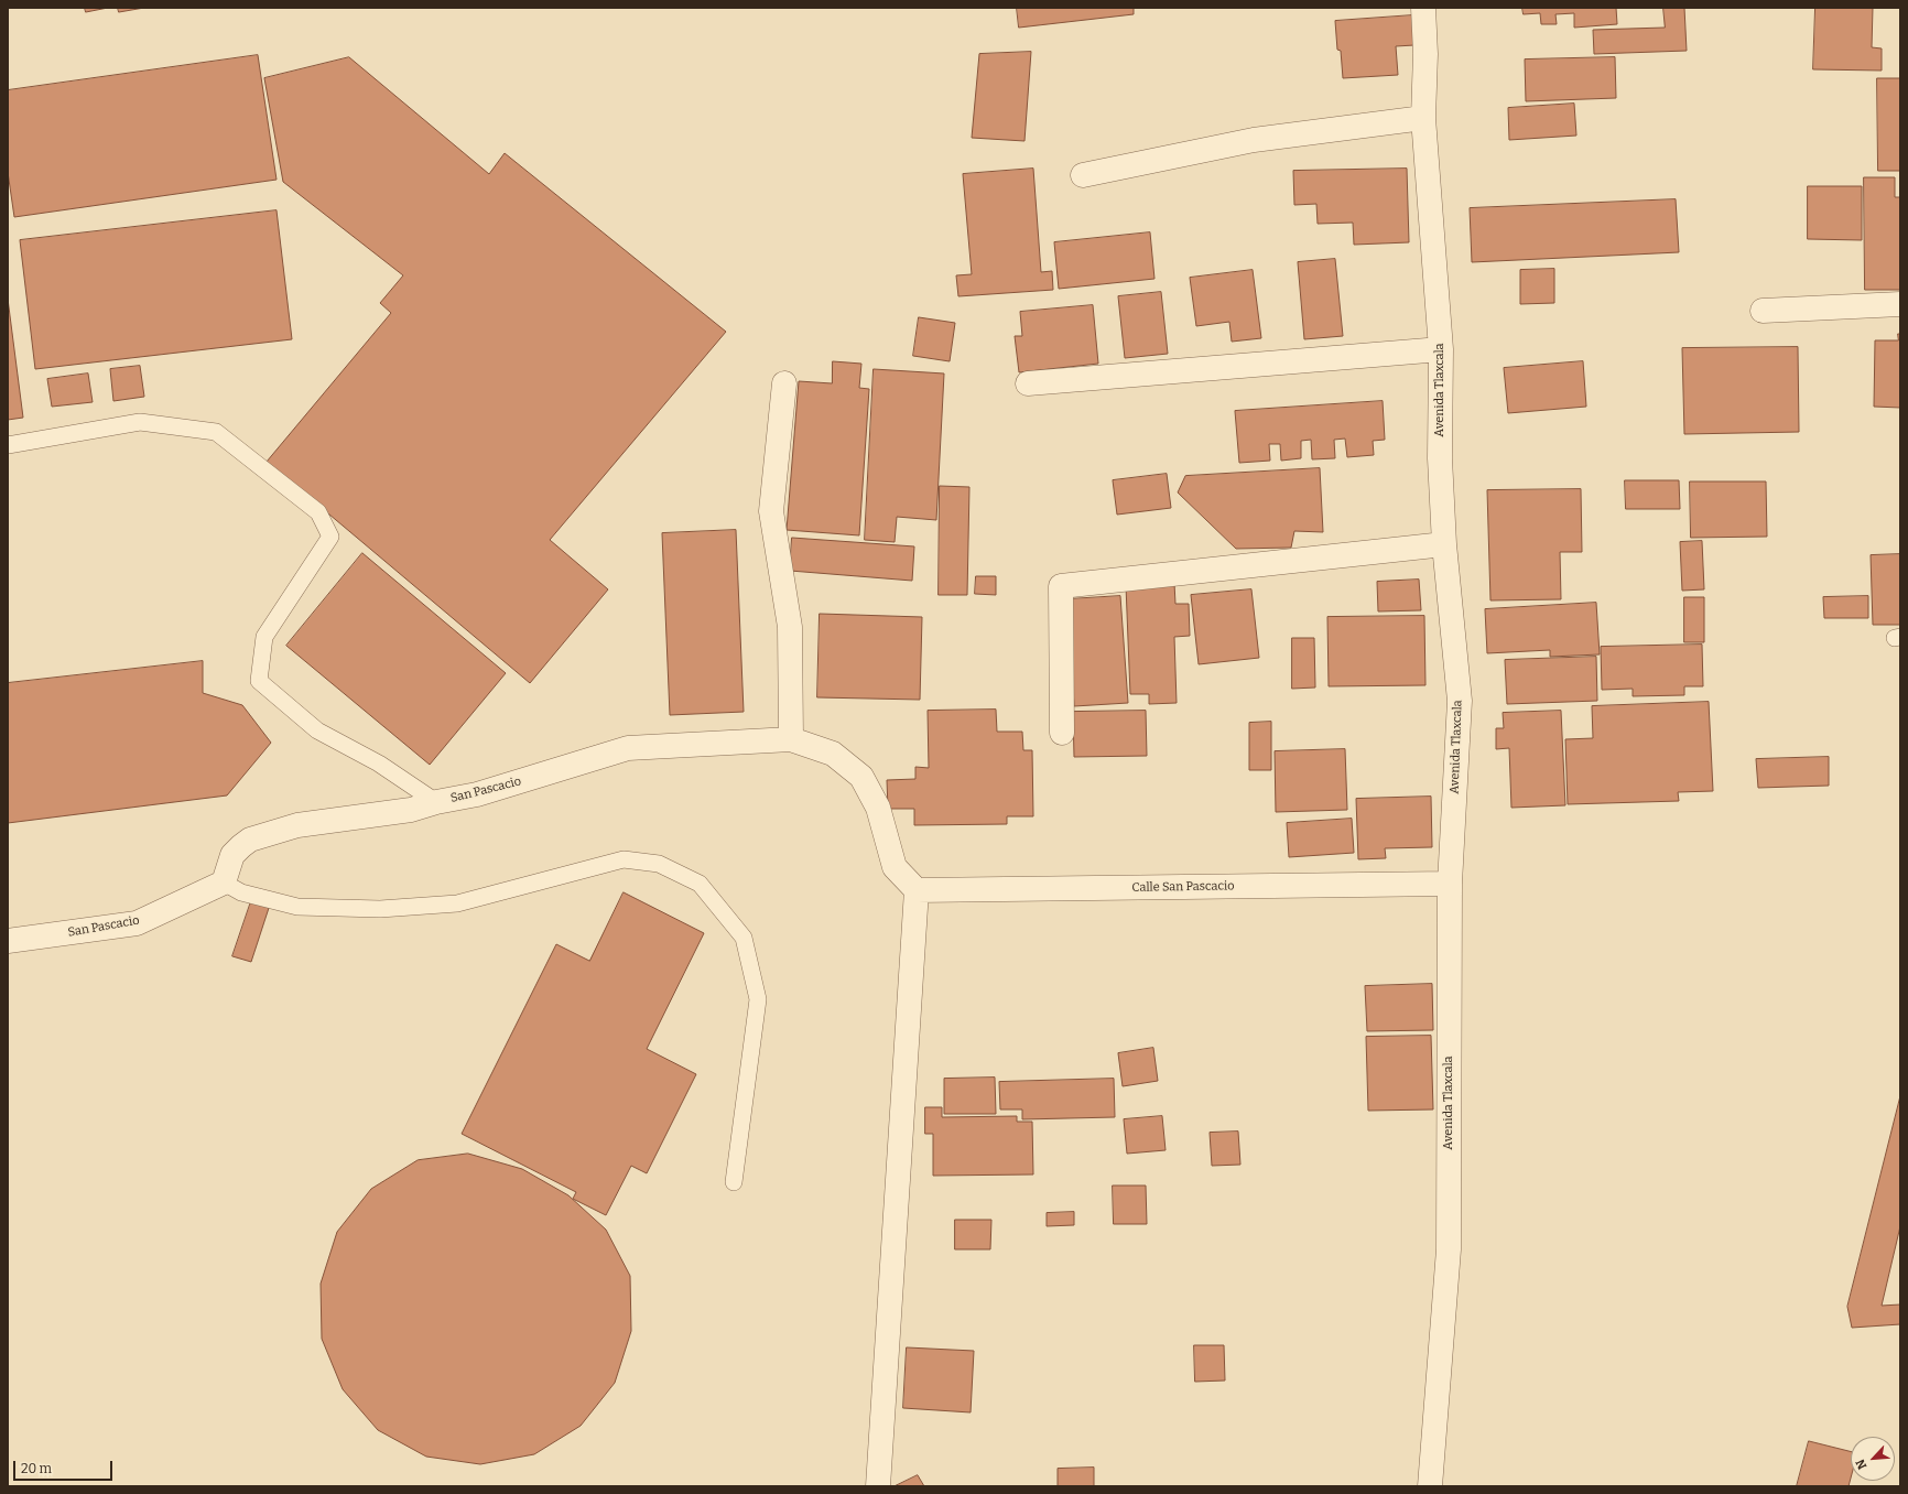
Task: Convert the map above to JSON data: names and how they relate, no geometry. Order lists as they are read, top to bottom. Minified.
{"streets":{"street":["Avenida Tlaxcala","San Pascacio","Calle San Pascacio"]},"crossings":[["Avenida Tlaxcala","Calle San Pascacio"],["San Pascacio","Calle San Pascacio"]],"scale_bar":"20 m","north":"bottom left"}
